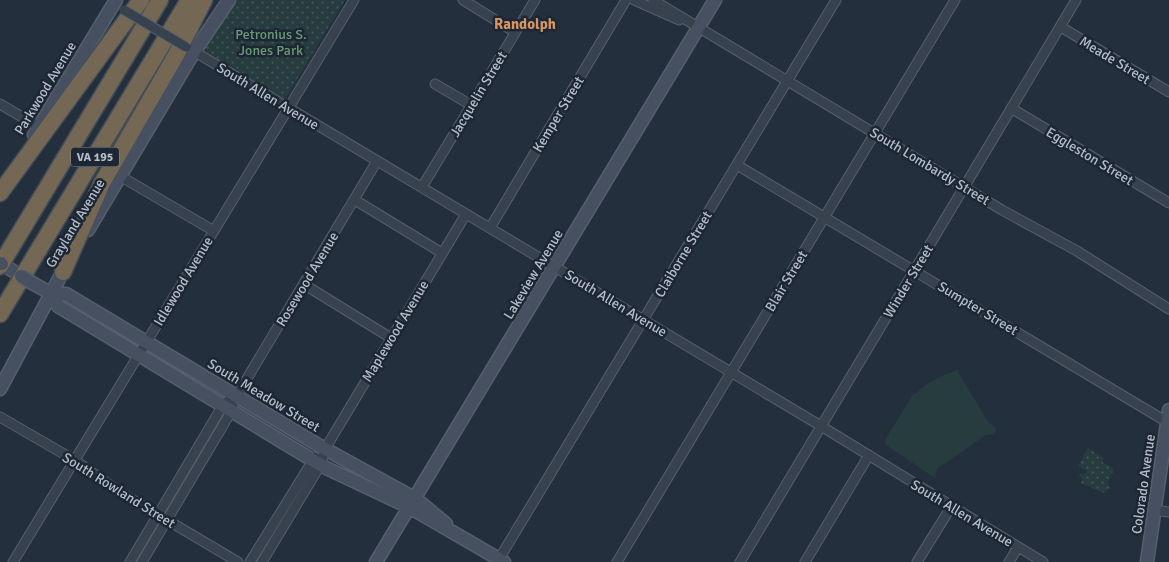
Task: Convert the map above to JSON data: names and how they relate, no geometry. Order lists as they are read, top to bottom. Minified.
{"streets":{"highway":["VA 195"],"street":["Meade Street","Parkwood Avenue","Jacquelin Street","South Allen Avenue","Kemper Street","Eggleston Street","South Lombardy Street","Grayland Avenue","Claiborne Street","Lakeview Avenue","Rosewood Avenue","Idlewood Avenue","Blair Street","Winder Street","Sumpter Street","Maplewood Avenue","South Meadow Street","Colorado Avenue","South Rowland Street"]},"crossings":[["Meade Street","Winder Street"],["Parkwood Avenue","South Allen Avenue"],["Jacquelin Street","South Allen Avenue"],["South Allen Avenue","Kemper Street"],["South Allen Avenue","Grayland Avenue"],["South Allen Avenue","Claiborne Street"],["South Allen Avenue","Lakeview Avenue"],["South Allen Avenue","Rosewood Avenue"],["South Allen Avenue","Idlewood Avenue"],["South Allen Avenue","Blair Street"],["South Allen Avenue","Winder Street"],["South Allen Avenue","Maplewood Avenue"],["Eggleston Street","Winder Street"],["VA 195","South Meadow Street"],["South Lombardy Street","Claiborne Street"],["South Lombardy Street","Lakeview Avenue"],["South Lombardy Street","Blair Street"],["South Lombardy Street","Winder Street"],["Grayland Avenue","South Meadow Street"],["Claiborne Street","Sumpter Street"],["Claiborne Street","South Meadow Street"],["Lakeview Avenue","South Meadow Street"],["Rosewood Avenue","South Meadow Street"],["Rosewood Avenue","South Rowland Street"],["Idlewood Avenue","South Meadow Street"],["Idlewood Avenue","South Rowland Street"],["Blair Street","Sumpter Street"],["Winder Street","Sumpter Street"],["Sumpter Street","Colorado Avenue"],["Maplewood Avenue","South Meadow Street"]],"districts":["Randolph"],"parks":["Petronius S. Jones Park"]}
